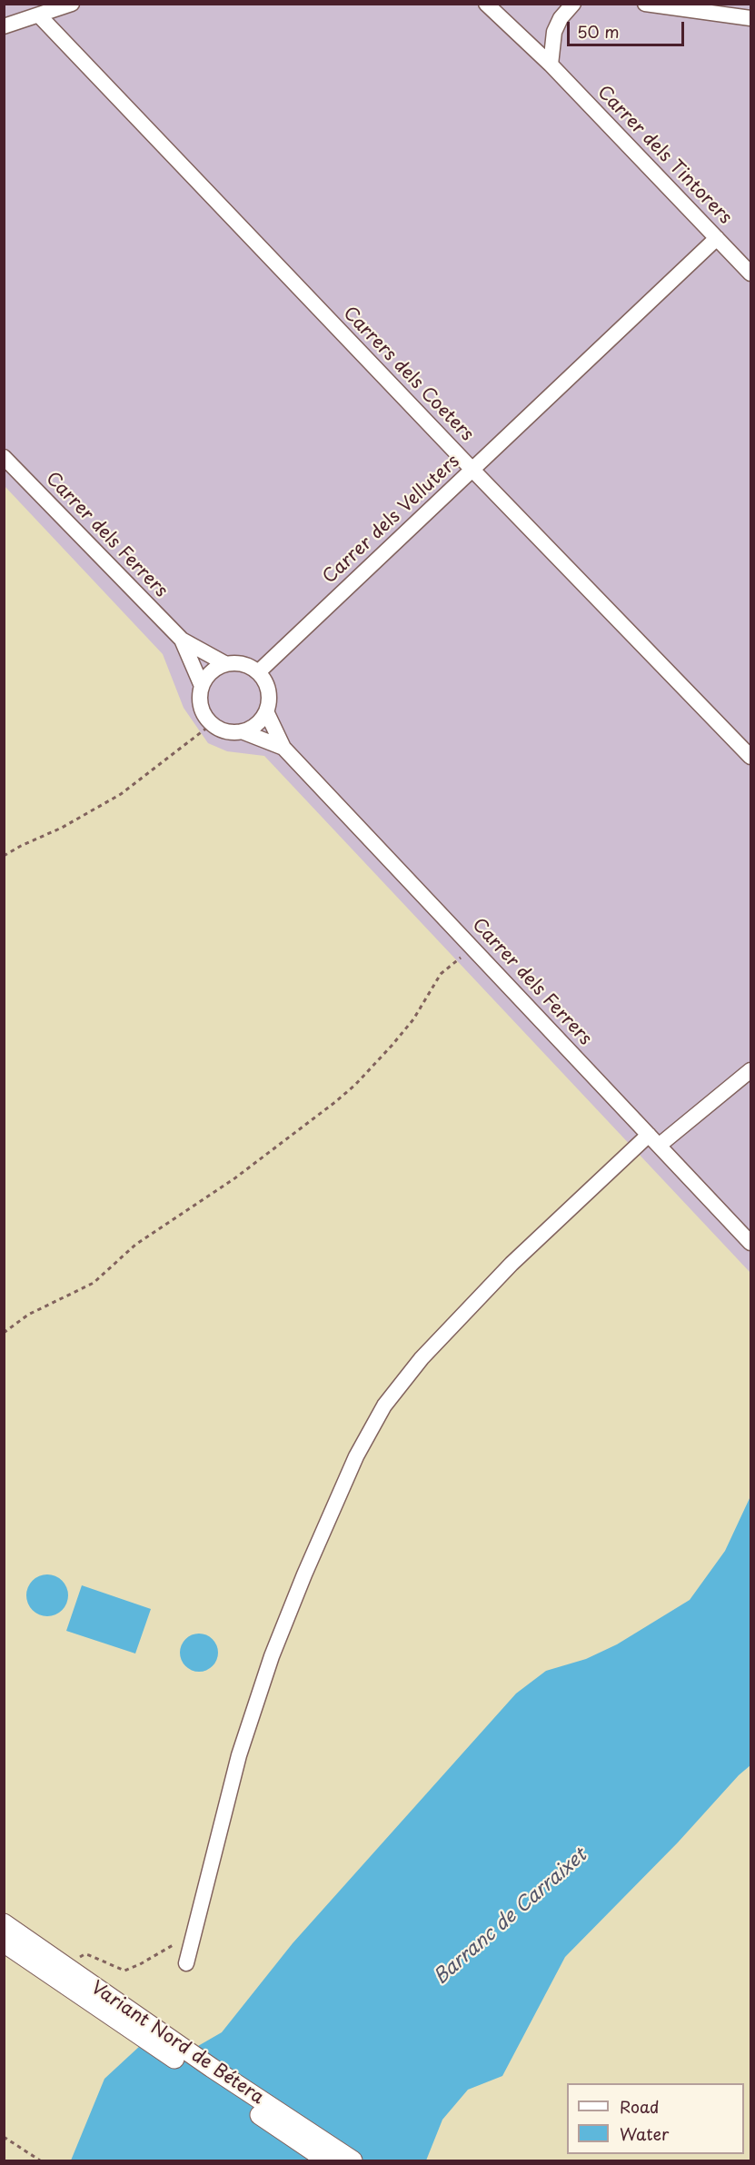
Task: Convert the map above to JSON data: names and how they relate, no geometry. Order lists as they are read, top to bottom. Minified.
{"streets":{"main road":["Variant Nord de Bétera"],"street":["Carrer dels Tintorers","Carrers dels Coeters","Carrer dels Velluters","Carrer dels Ferrers"]},"crossings":[["Carrer dels Tintorers","Carrer dels Velluters"],["Carrers dels Coeters","Carrer dels Velluters"],["Carrer dels Velluters","Carrer dels Ferrers"]],"water":["Barranc de Carraixet"],"legend":["Road","Water"],"scale_bar":"50 m"}
